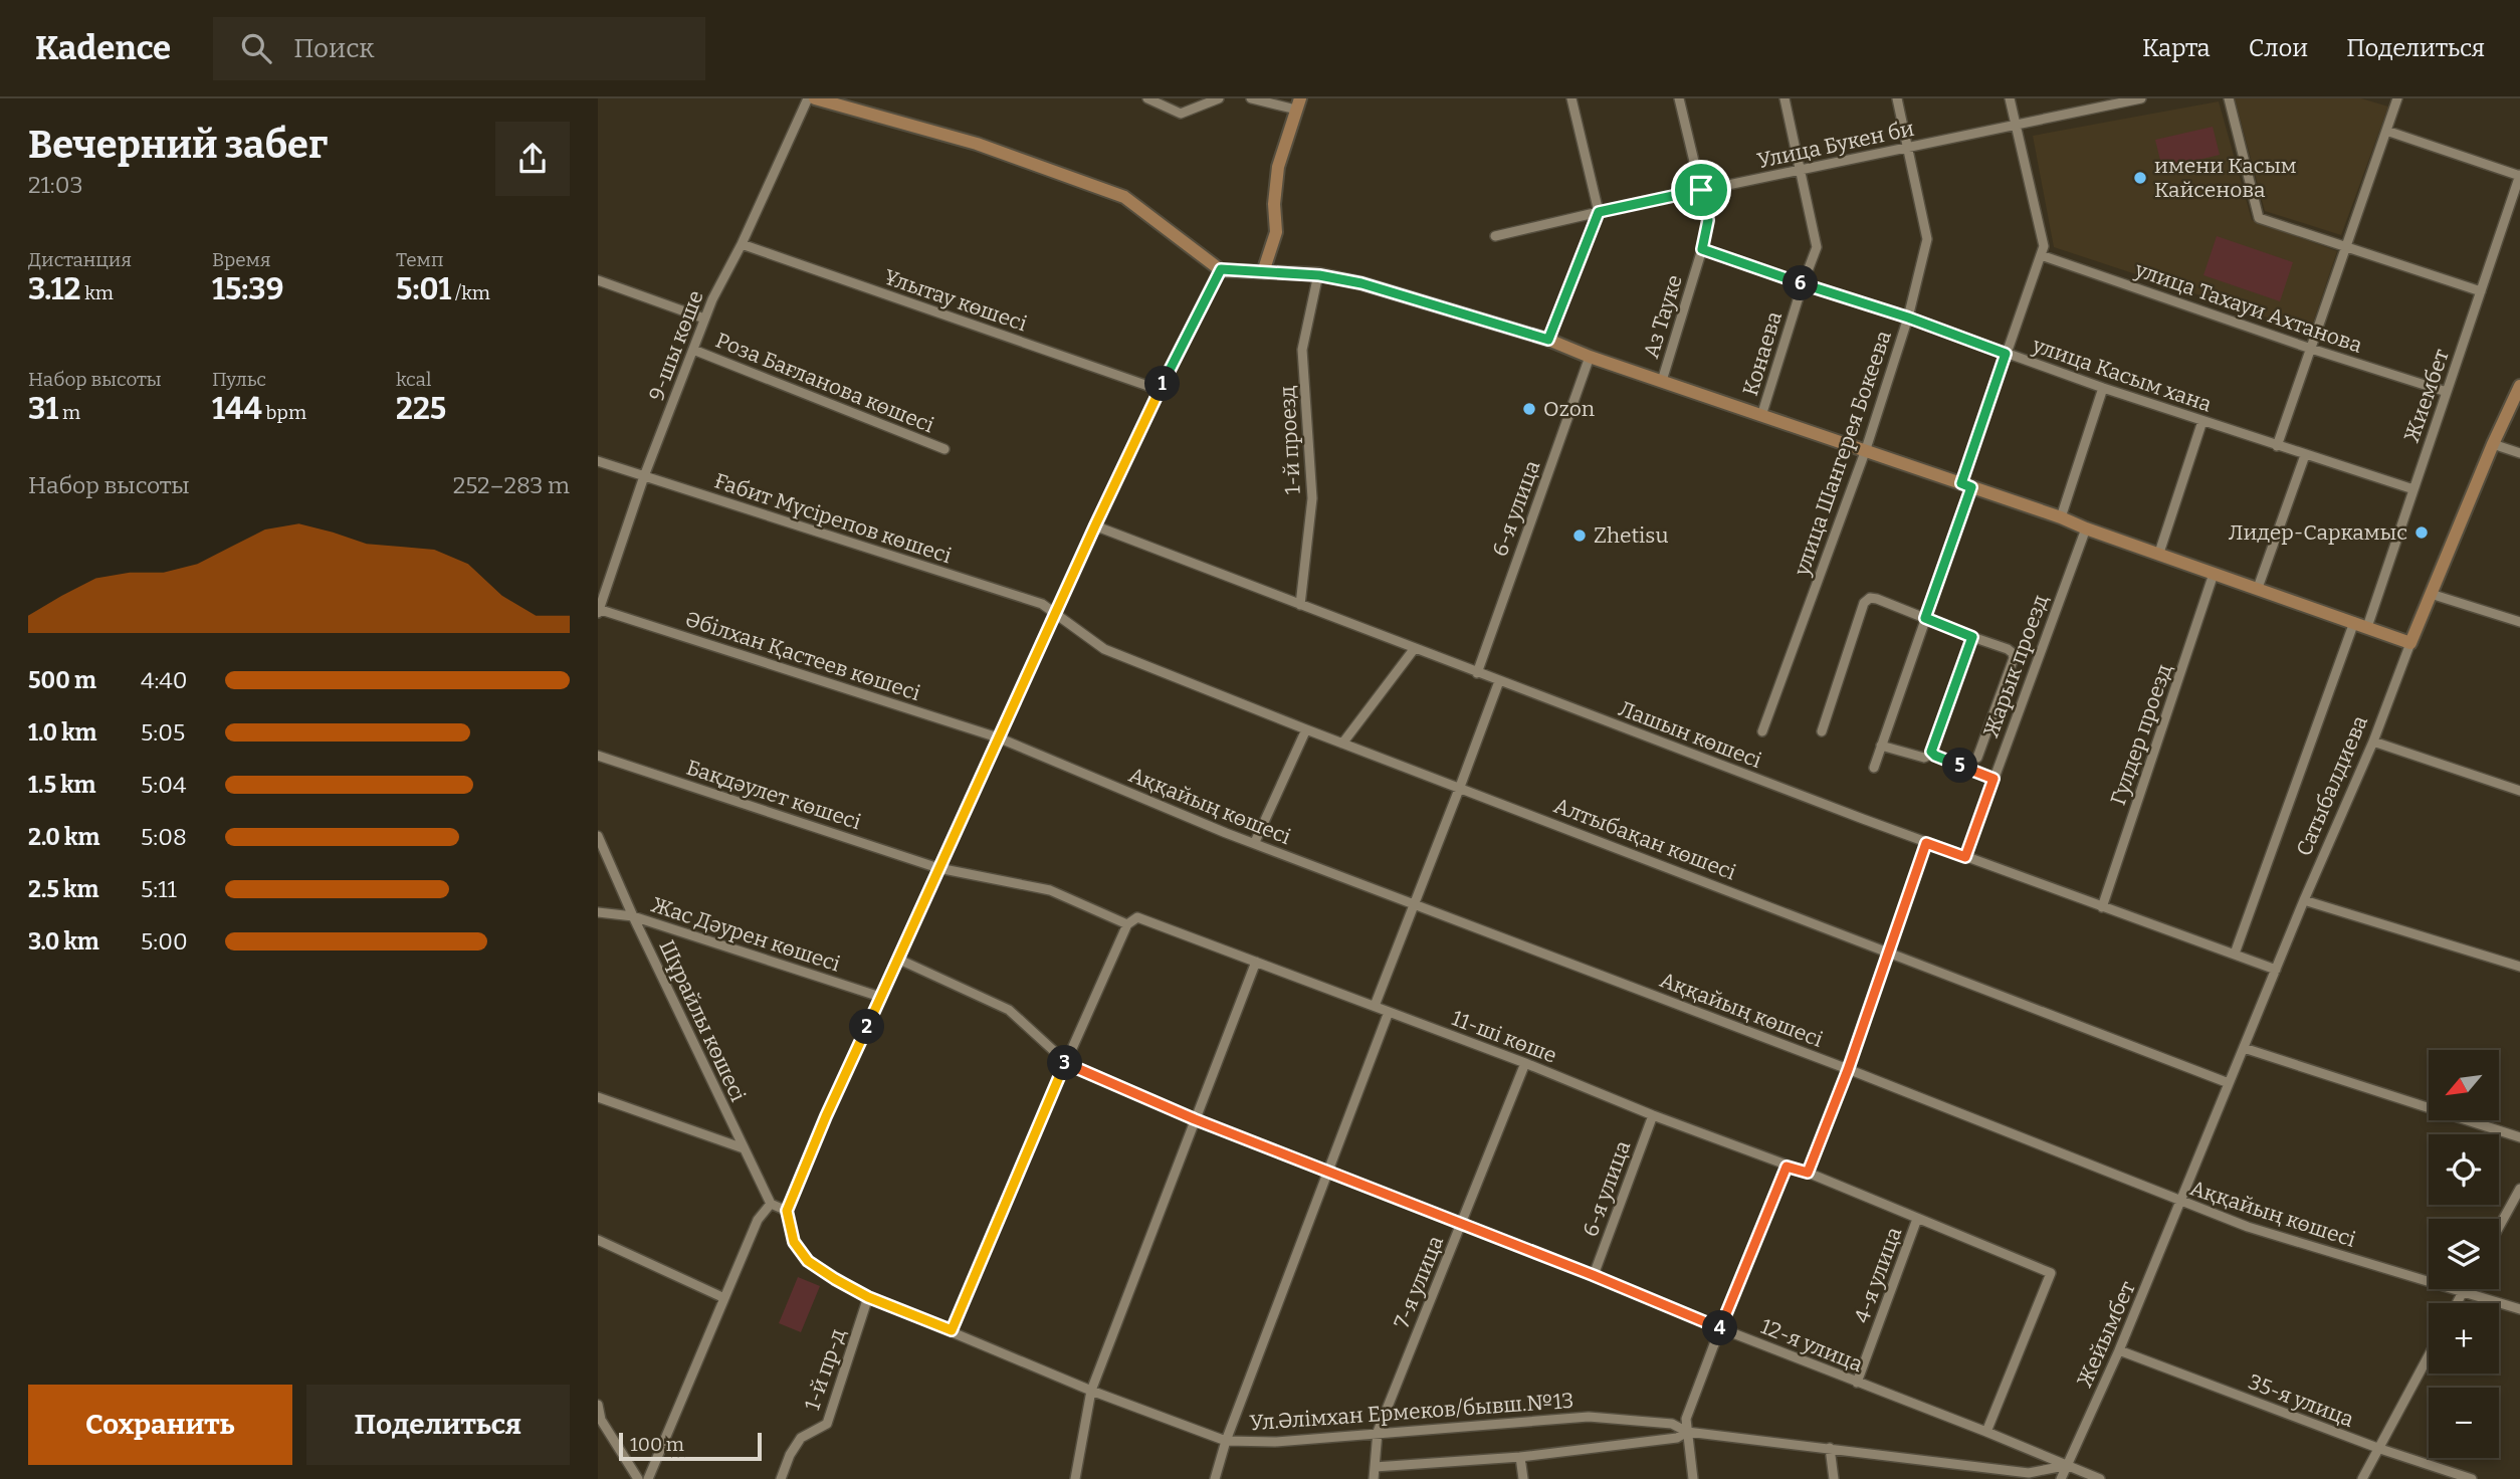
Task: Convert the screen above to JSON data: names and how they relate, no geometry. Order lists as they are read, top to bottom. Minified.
{"streets":{"street":["Улица Букен би","Ұлытау көшесi","улица Тахауи Ахтанова","Аз Тауке","9-шы көше","Конаева","улица Касым хана","Роза Бағланова көшесi","Жиембет","1-й проезд","улица Шангерея Бокеева","6-я улица","Ғабит Мүсірепов көшесi","Әбілхан Қастеев көшесi","Жарык проезд","Лашын көшесі","Гулдер проезд","Сатыбалдиева","Бақдәулет көшесi","Аққайың көшесі","Алтыбақан көшесі","Жас Дәурен көшесі","Шұрайлы көшесі","11-ші көше","4-я улица","7-я улица","Жейымбет","12-я улица","1-й пр-д","35-я улица","Ул.Әлімхан Ермеков/бывш.№13"]},"crossings":[["Улица Букен би","Аз Тауке"],["Улица Букен би","Конаева"],["Улица Букен би","улица Шангерея Бокеева"],["Ұлытау көшесi","9-шы көше"],["улица Тахауи Ахтанова","Жиембет"],["Аз Тауке","улица Касым хана"],["9-шы көше","Роза Бағланова көшесi"],["9-шы көше","Ғабит Мүсірепов көшесi"],["9-шы көше","Әбілхан Қастеев көшесi"],["Конаева","улица Касым хана"],["улица Касым хана","Жиембет"],["улица Касым хана","улица Шангерея Бокеева"],["1-й проезд","Лашын көшесі"],["6-я улица","Лашын көшесі"],["6-я улица","11-ші көше"],["6-я улица","12-я улица"],["Ғабит Мүсірепов көшесi","Алтыбақан көшесі"],["Әбілхан Қастеев көшесi","Аққайың көшесі"],["Жарык проезд","Лашын көшесі"],["Лашын көшесі","Гулдер проезд"],["Лашын көшесі","Сатыбалдиева"],["Сатыбалдиева","Аққайың көшесі"],["Сатыбалдиева","Алтыбақан көшесі"],["Сатыбалдиева","Жейымбет"],["Бақдәулет көшесi","11-ші көше"],["Аққайың көшесі","Жейымбет"],["Жас Дәурен көшесі","Шұрайлы көшесі"],["11-ші көше","4-я улица"],["11-ші көше","7-я улица"],["11-ші көше","12-я улица"],["4-я улица","12-я улица"],["7-я улица","12-я улица"],["7-я улица","Ул.Әлімхан Ермеков/бывш.№13"],["Жейымбет","12-я улица"],["Жейымбет","35-я улица"],["Жейымбет","Ул.Әлімхан Ермеков/бывш.№13"],["12-я улица","Ул.Әлімхан Ермеков/бывш.№13"],["1-й пр-д","Ул.Әлімхан Ермеков/бывш.№13"]],"places":["имени Касым Кайсенова","Ozon","Лидер-Саркамыс","Zhetisu"],"scale_bar":"100 m","north":"bottom left","page":{"header":"Kadence","search":"Поиск","nav":["Карта","Слои","Поделиться"],"heading":["Вечерний забег","21:03"],"stats":[["Дистанция","3.12 km"],["Время","15:39"],["Темп","5:01 /km"],["Набор высоты","31 m"],["Пульс","144 bpm"],["kcal","225"]],"pins":["6","1","5","2","3","4"],"chart":["Набор высоты","252–283 m"],"list":[{"name":"500 m","note":"4:40"},{"name":"1.0 km","note":"5:05"},{"name":"1.5 km","note":"5:04"},{"name":"2.0 km","note":"5:08"},{"name":"2.5 km","note":"5:11"},{"name":"3.0 km","note":"5:00"}],"map_buttons":["+","−"],"buttons":["Сохранить","Поделиться"],"scale":"100 m"}}
